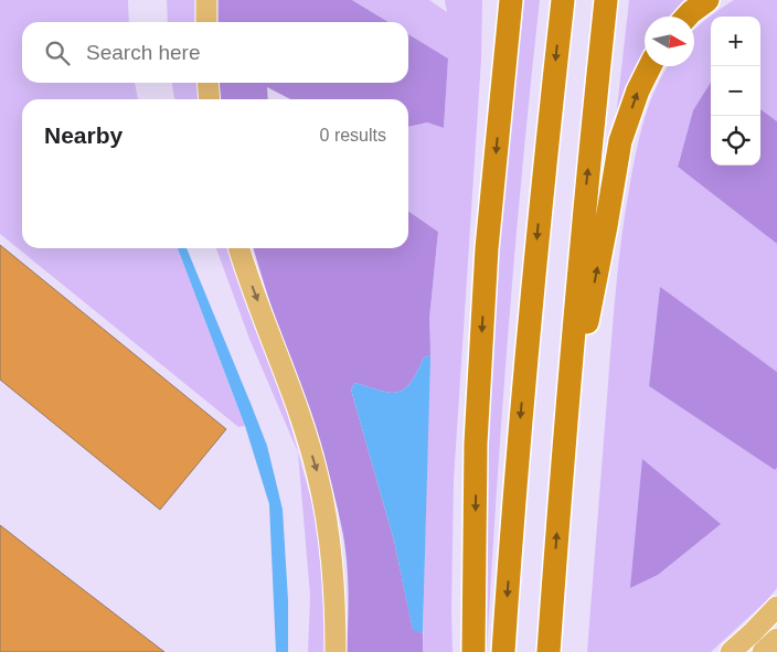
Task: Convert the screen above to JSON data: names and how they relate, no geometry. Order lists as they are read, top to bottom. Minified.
{"north":"right","page":{"map_buttons":["+","−"],"search":"Search here","heading":["Nearby","0 results"]}}
